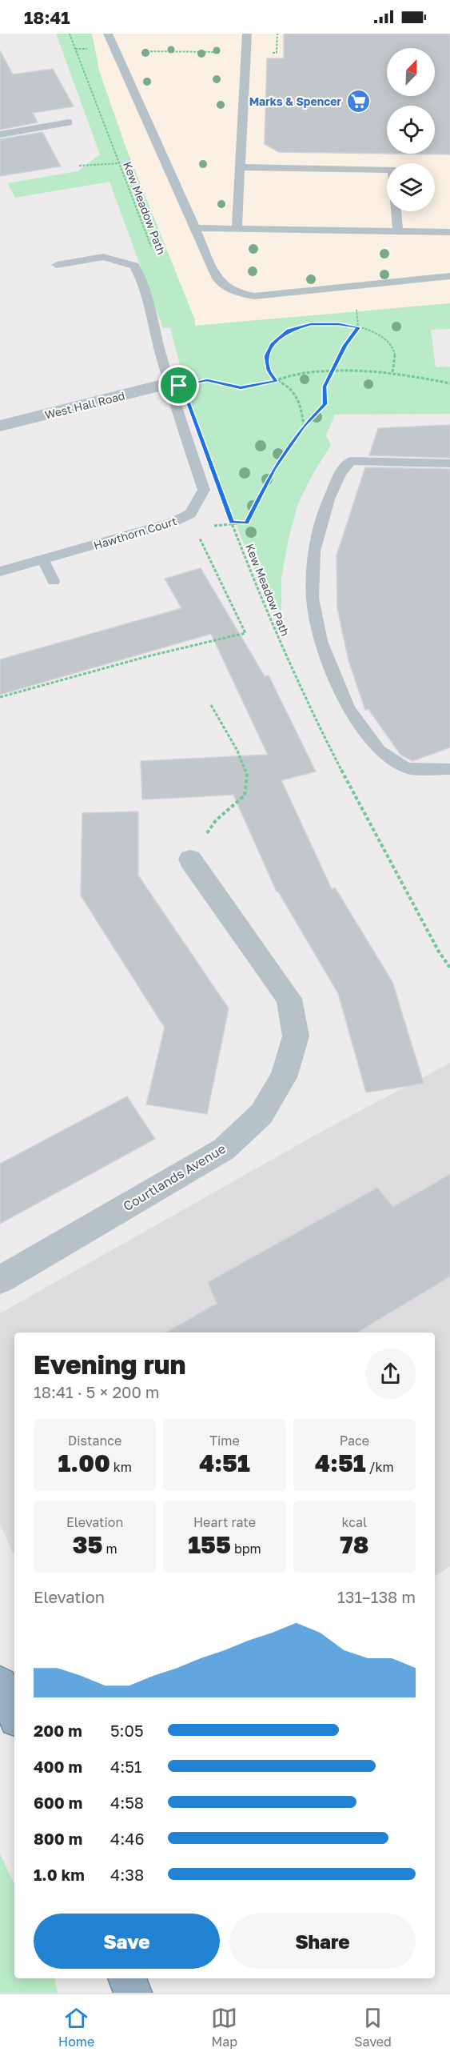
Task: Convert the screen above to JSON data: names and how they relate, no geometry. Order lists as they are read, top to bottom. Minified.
{"streets":{"street":["West Hall Road","Courtlands Avenue"],"lane":["Hawthorn Court"],"path":["Kew Meadow Path"]},"crossings":[["West Hall Road","Hawthorn Court"]],"places":{"supermarket":["Marks & Spencer"]},"north":"top right","page":{"status":"18:41","heading":["Evening run","18:41 · 5 × 200 m"],"stats":[["Distance","1.00 km"],["Time","4:51"],["Pace","4:51 /km"],["Elevation","35 m"],["Heart rate","155 bpm"],["kcal","78"]],"chart":["Elevation","131–138 m"],"list":[{"name":"200 m","note":"5:05"},{"name":"400 m","note":"4:51"},{"name":"600 m","note":"4:58"},{"name":"800 m","note":"4:46"},{"name":"1.0 km","note":"4:38"}],"buttons":["Save","Share"],"tabs":["Home","Map","Saved"]}}
